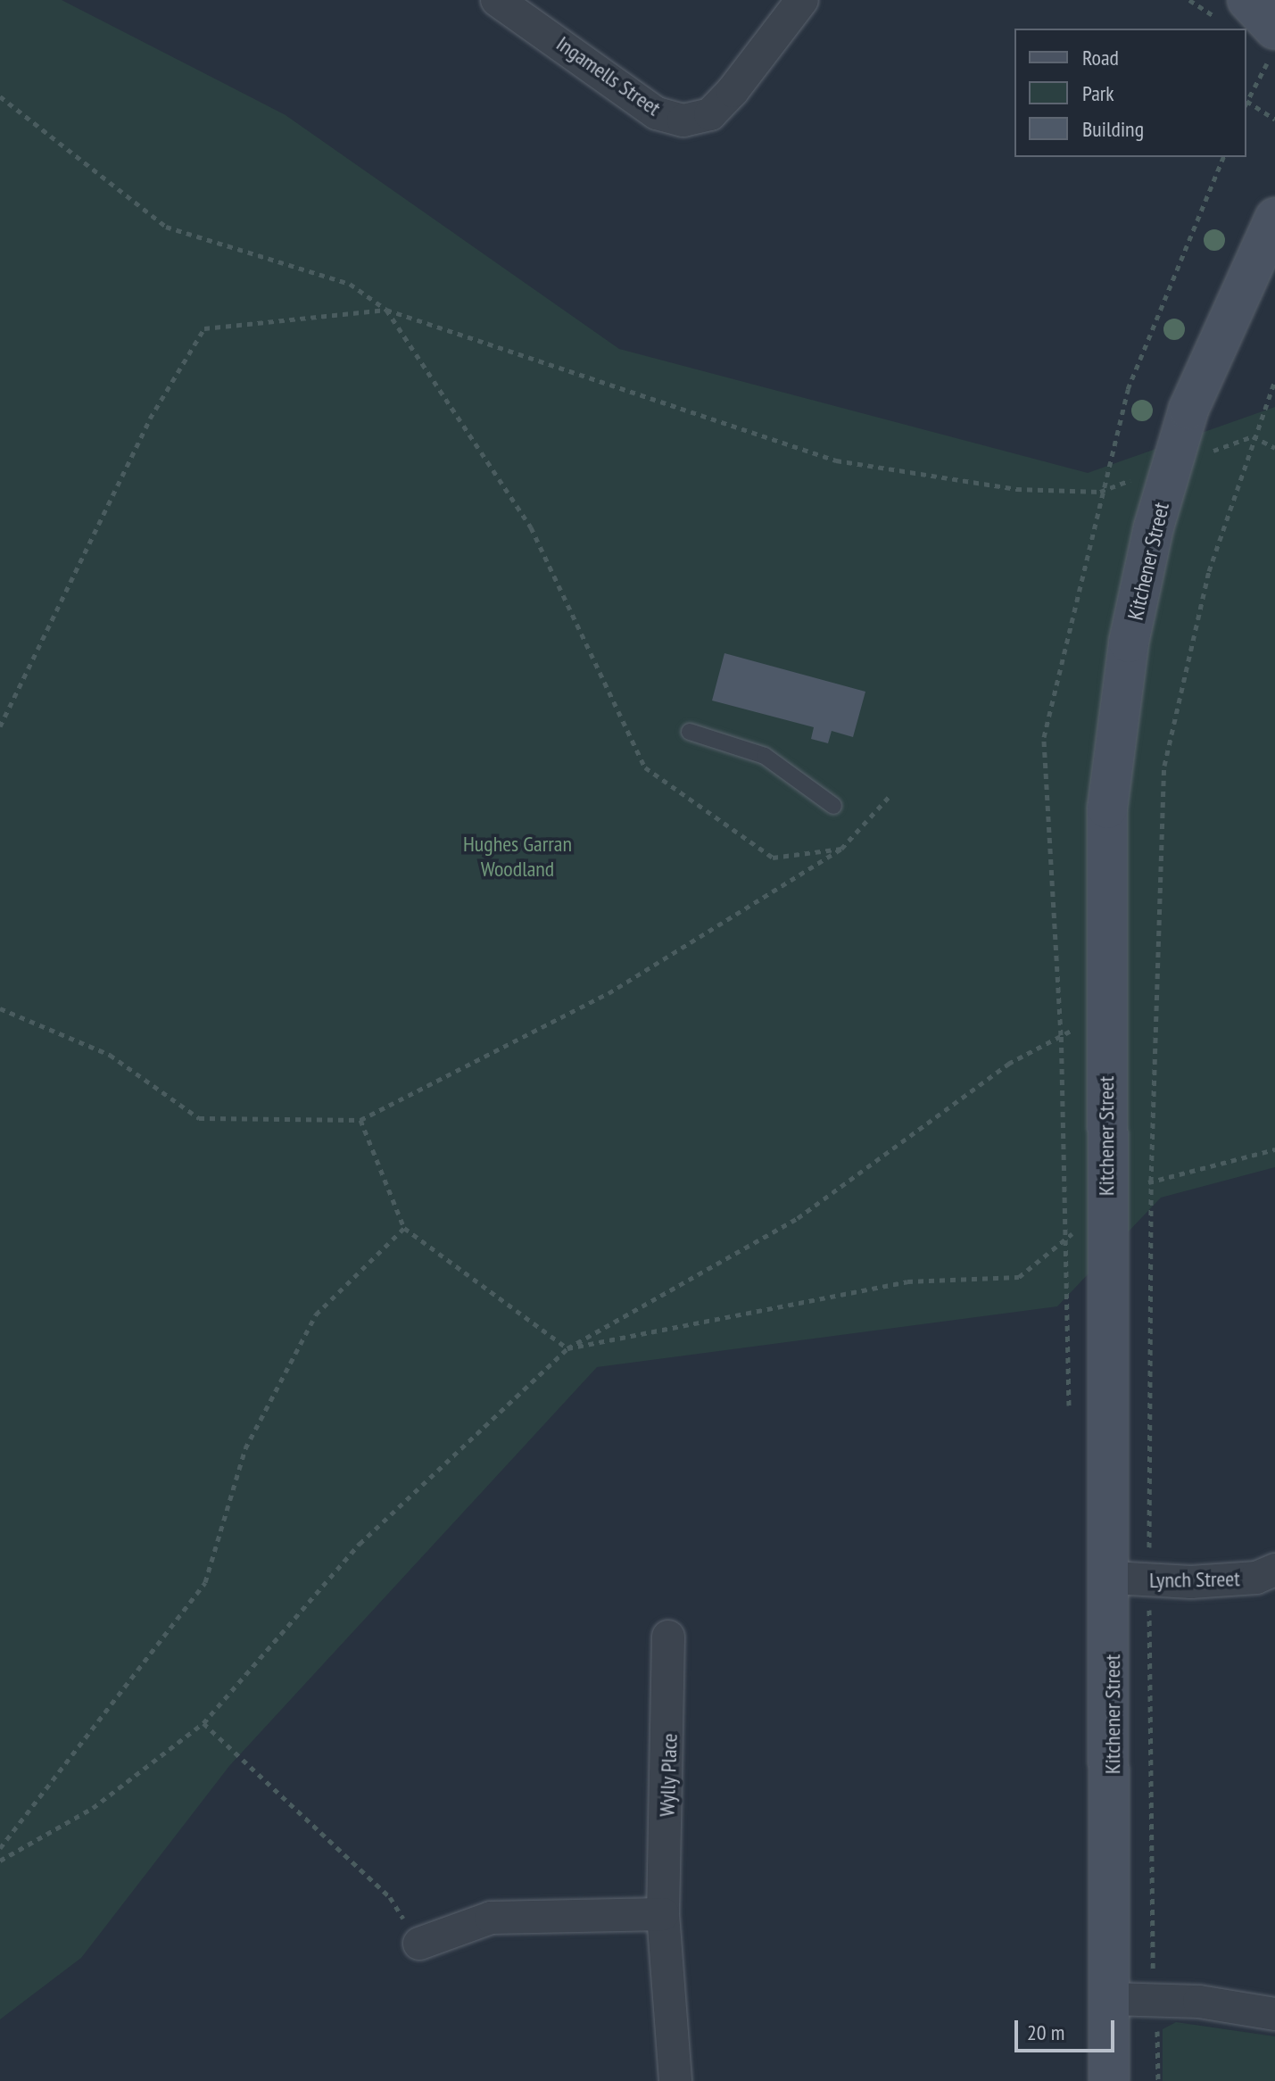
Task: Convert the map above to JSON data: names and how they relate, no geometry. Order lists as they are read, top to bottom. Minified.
{"streets":{"street":["Ingamells Street","Kitchener Street","Lynch Street","Wylly Place"]},"crossings":[["Kitchener Street","Lynch Street"]],"parks":["Hughes Garran Woodland"],"legend":["Road","Park","Building"],"scale_bar":"20 m"}
